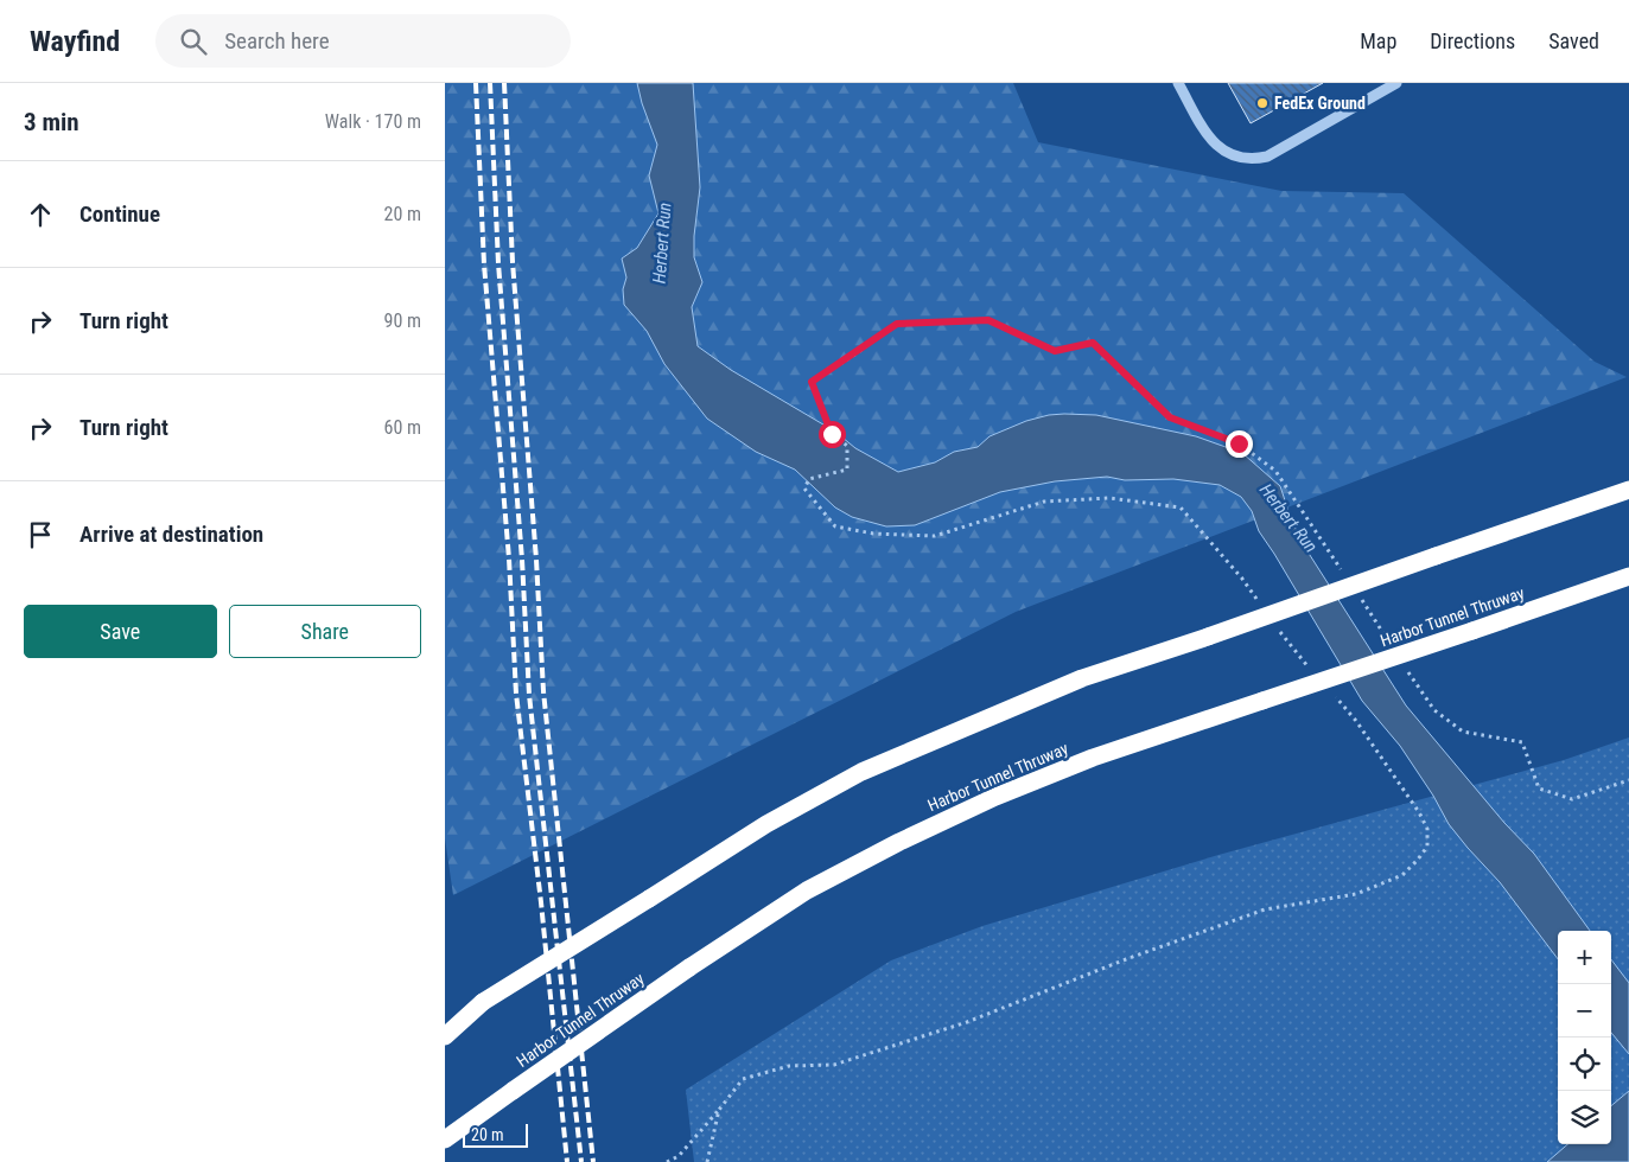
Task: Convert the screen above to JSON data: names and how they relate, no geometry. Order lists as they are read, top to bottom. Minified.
{"streets":{"highway":["Harbor Tunnel Thruway"]},"water":["Herbert Run"],"places":["FedEx Ground"],"scale_bar":"20 m","page":{"header":"Wayfind","search":"Search here","nav":["Map","Directions","Saved"],"heading":["3 min","Walk · 170 m"],"list":[["Continue","20 m"],["Turn right","90 m"],["Turn right","60 m"],"Arrive at destination"],"buttons":["Save","Share"],"map_buttons":["+","−"],"scale":"20 m"}}
